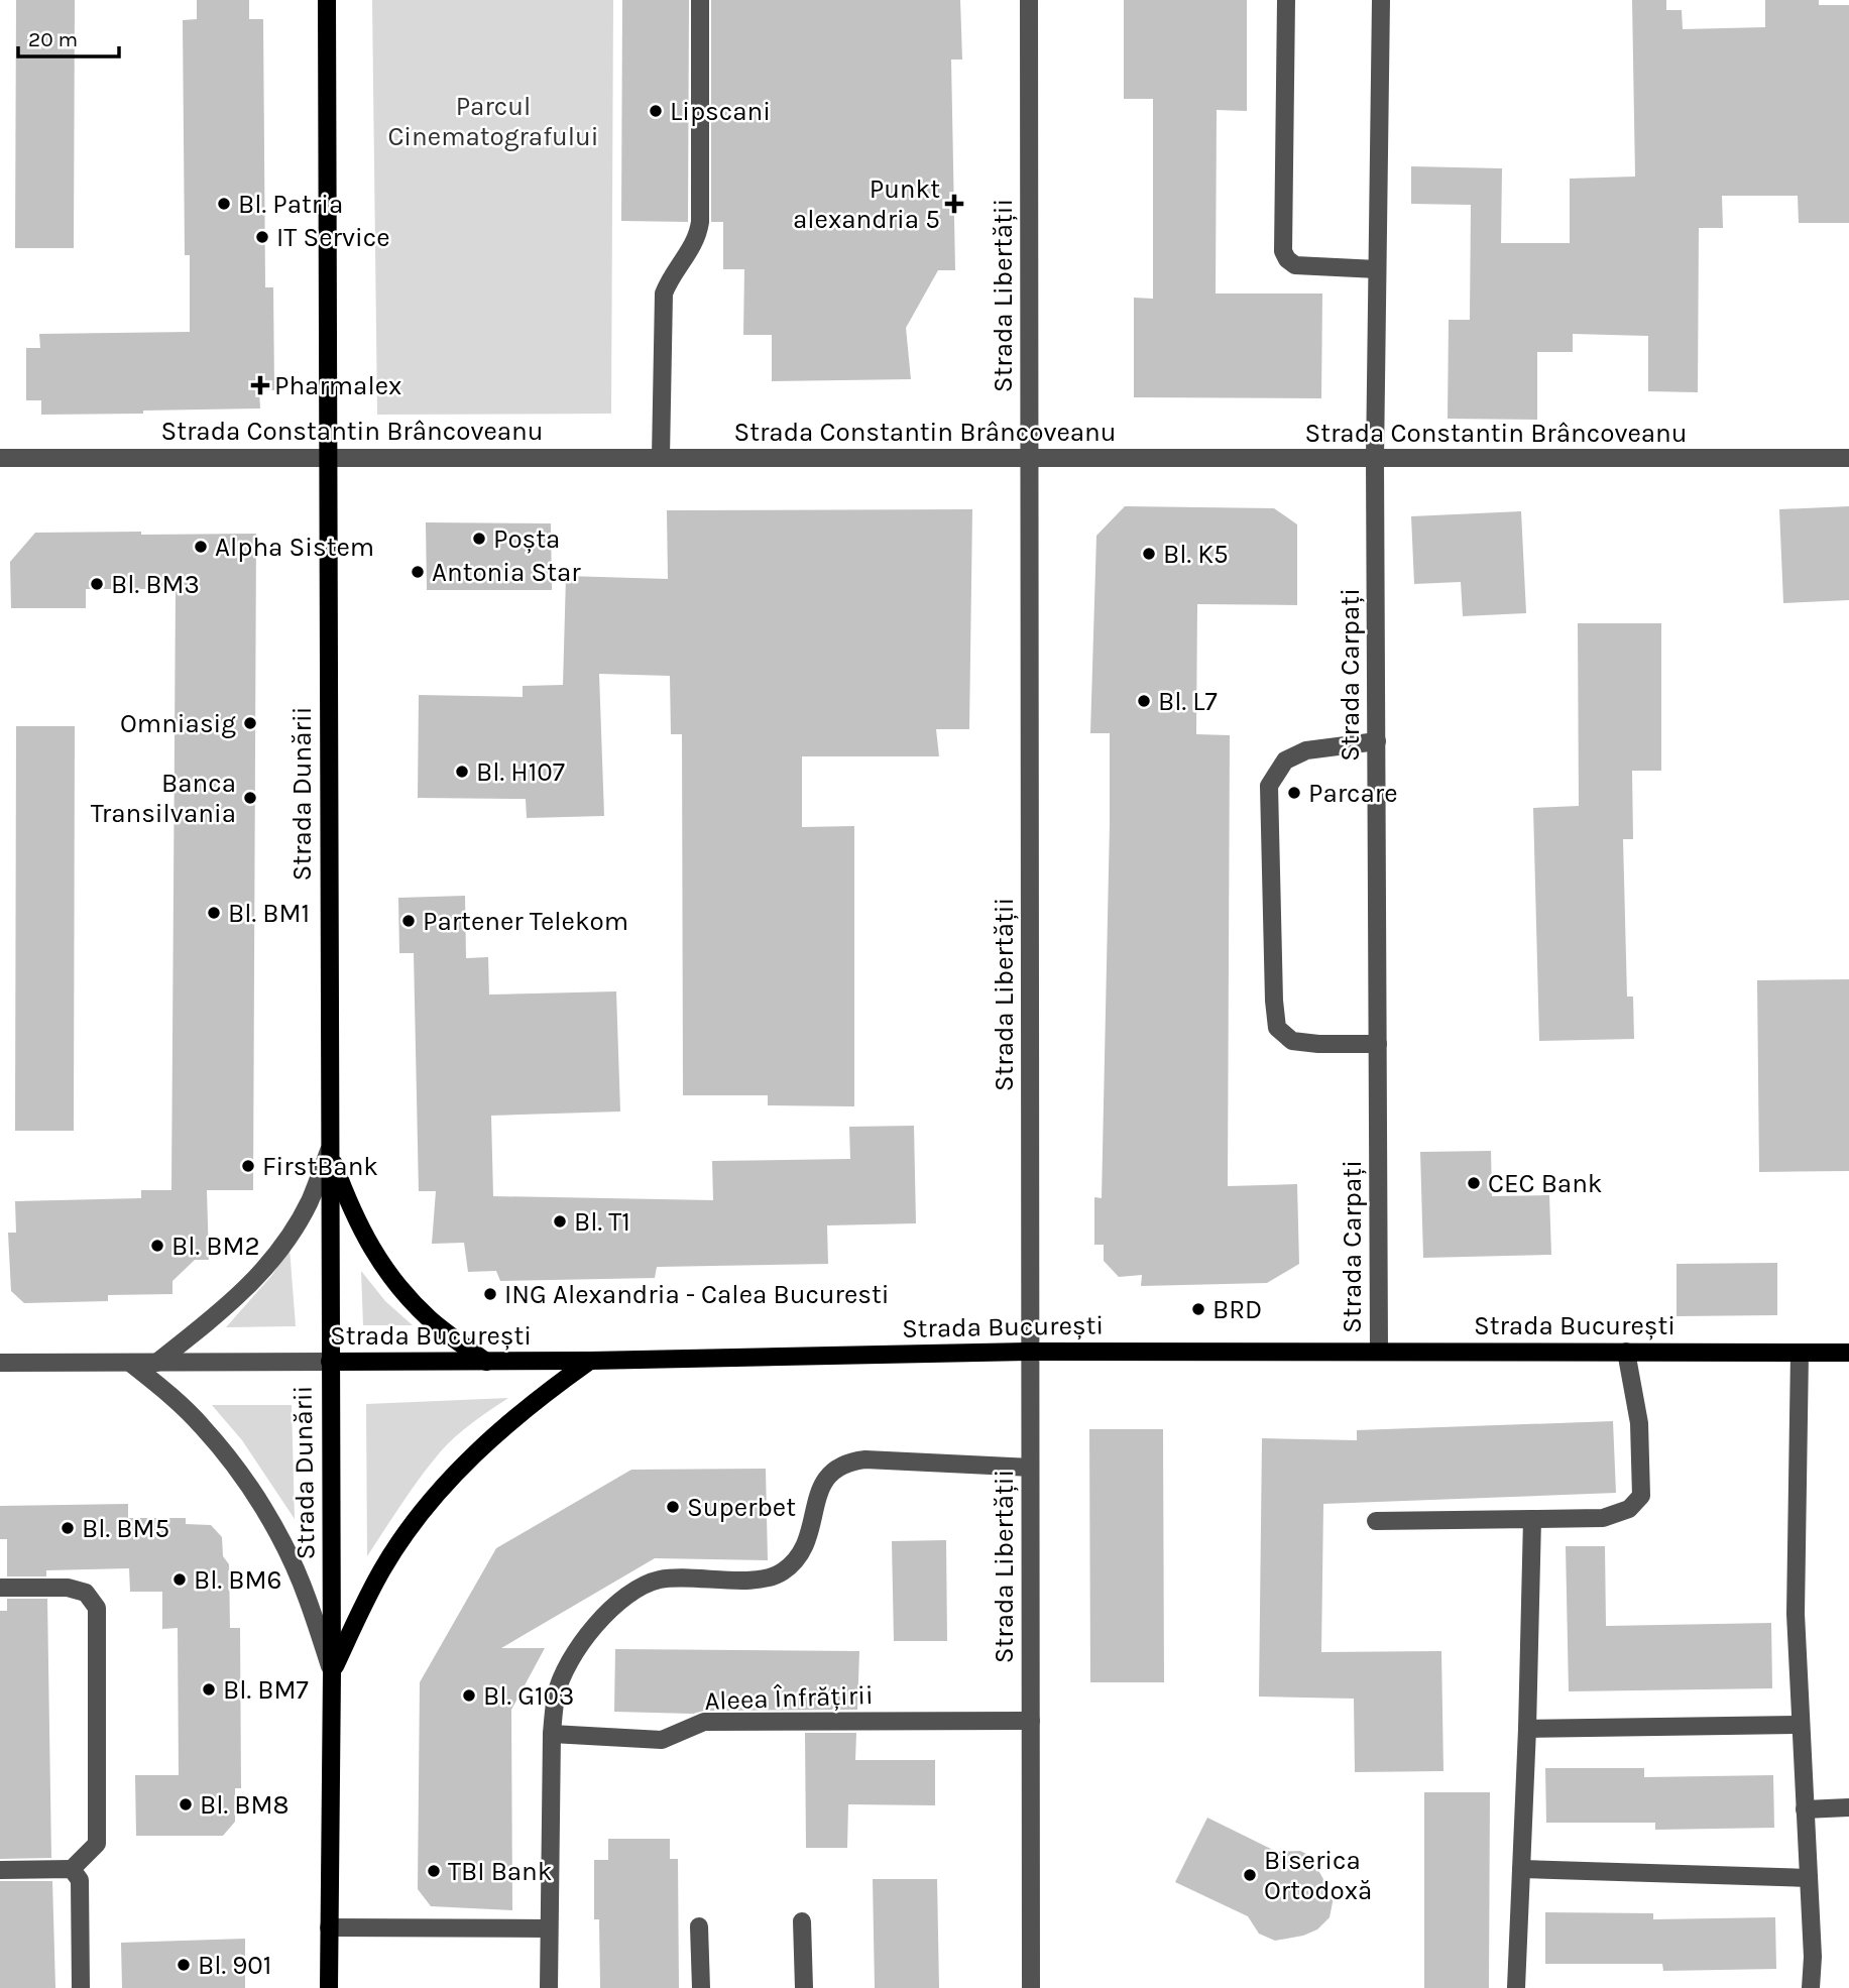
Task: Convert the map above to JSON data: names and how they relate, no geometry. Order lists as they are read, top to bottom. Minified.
{"streets":{"main road":["Strada Dunării","Strada București"],"street":["Strada Libertății","Strada Constantin Brâncoveanu","Strada Carpați","Aleea Înfrățirii"]},"crossings":[["Strada Libertății","Strada Constantin Brâncoveanu"],["Strada Libertății","Strada București"],["Strada Libertății","Aleea Înfrățirii"],["Strada Constantin Brâncoveanu","Strada Carpați"],["Strada Constantin Brâncoveanu","Strada Dunării"],["Strada Carpați","Strada București"],["Strada Dunării","Strada București"]],"parks":["Parcul Cinematografului"],"places":{"other":["Lipscani","Bl. Patria","IT Service","Poșta","Alpha Sistem","Bl. K5","Antonia Star","Bl. BM3","Bl. L7","Omniasig","Bl. H107","Parcare","Banca Transilvania","Bl. BM1","Partener Telekom","FirstBank","CEC Bank","Bl. T1","Bl. BM2","ING Alexandria - Calea Bucuresti","BRD","Superbet","Bl. BM5","Bl. BM6","Bl. BM7","Bl. G103","Bl. BM8","TBI Bank","Biserica Ortodoxă","Bl. 901"],"health":["Punkt alexandria 5","Pharmalex"]},"scale_bar":"20 m"}
